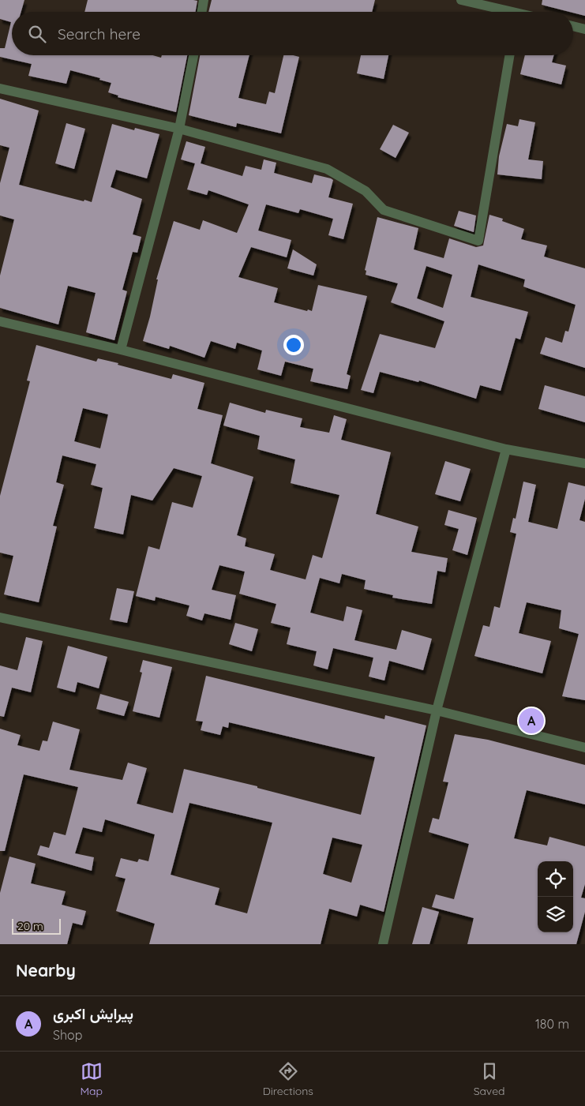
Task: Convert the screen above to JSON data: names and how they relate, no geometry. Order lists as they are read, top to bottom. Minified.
{"scale_bar":"20 m","page":{"search":"Search here","pins":"A","scale":"20 m","heading":"Nearby","list":[{"mark":"A","name":"پیرایش اکبری","note":"Shop","value":"180 m"}],"nav":["Map","Directions","Saved"]}}
